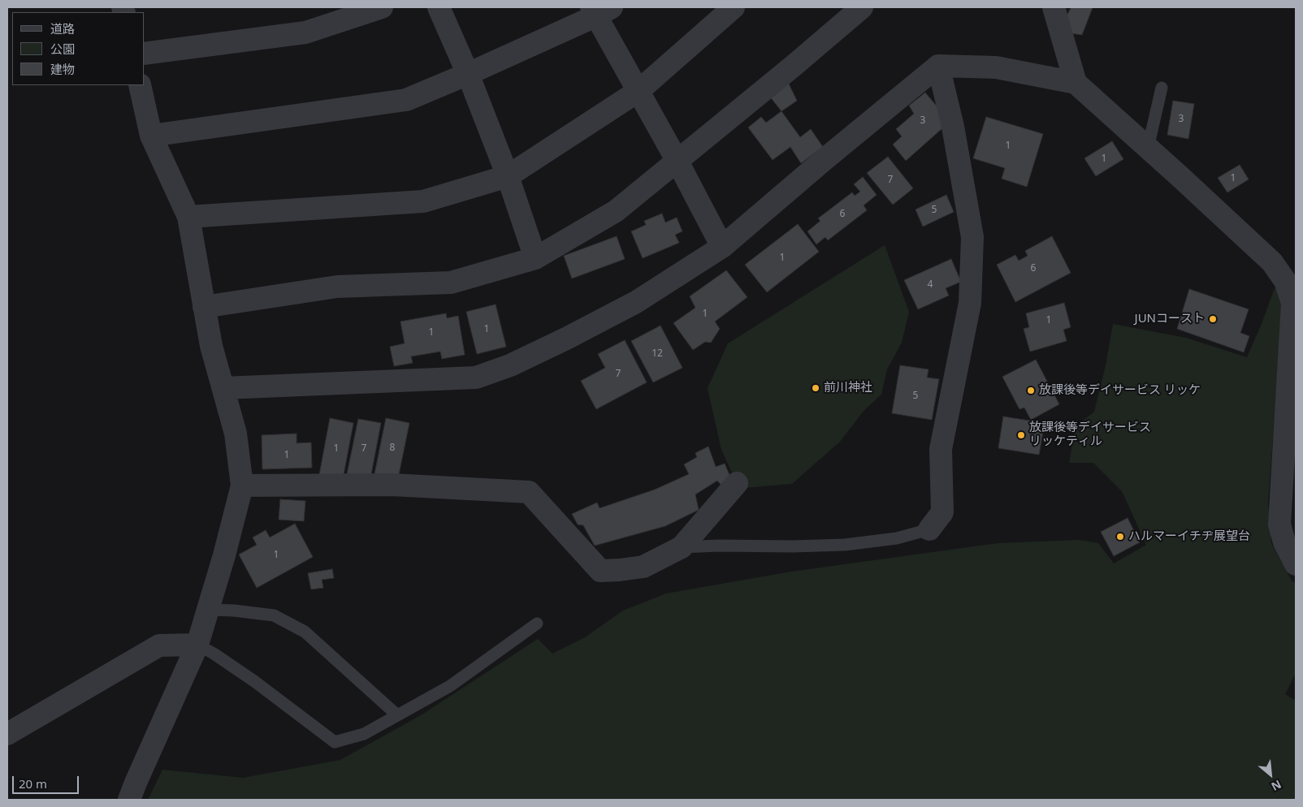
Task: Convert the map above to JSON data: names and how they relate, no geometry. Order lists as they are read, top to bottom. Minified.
{"places":["JUNコースト","前川神社","放課後等デイサービス リッケ","放課後等デイサービス リッケティル","ハルマーイチヂ展望台"],"house_numbers":["3","3","1","1","1","7","5","6","1","6","4","1","1","1","1","12","7","5","8","1","7","1","1"],"legend":["道路","公園","建物"],"scale_bar":"20 m","north":"bottom right"}
